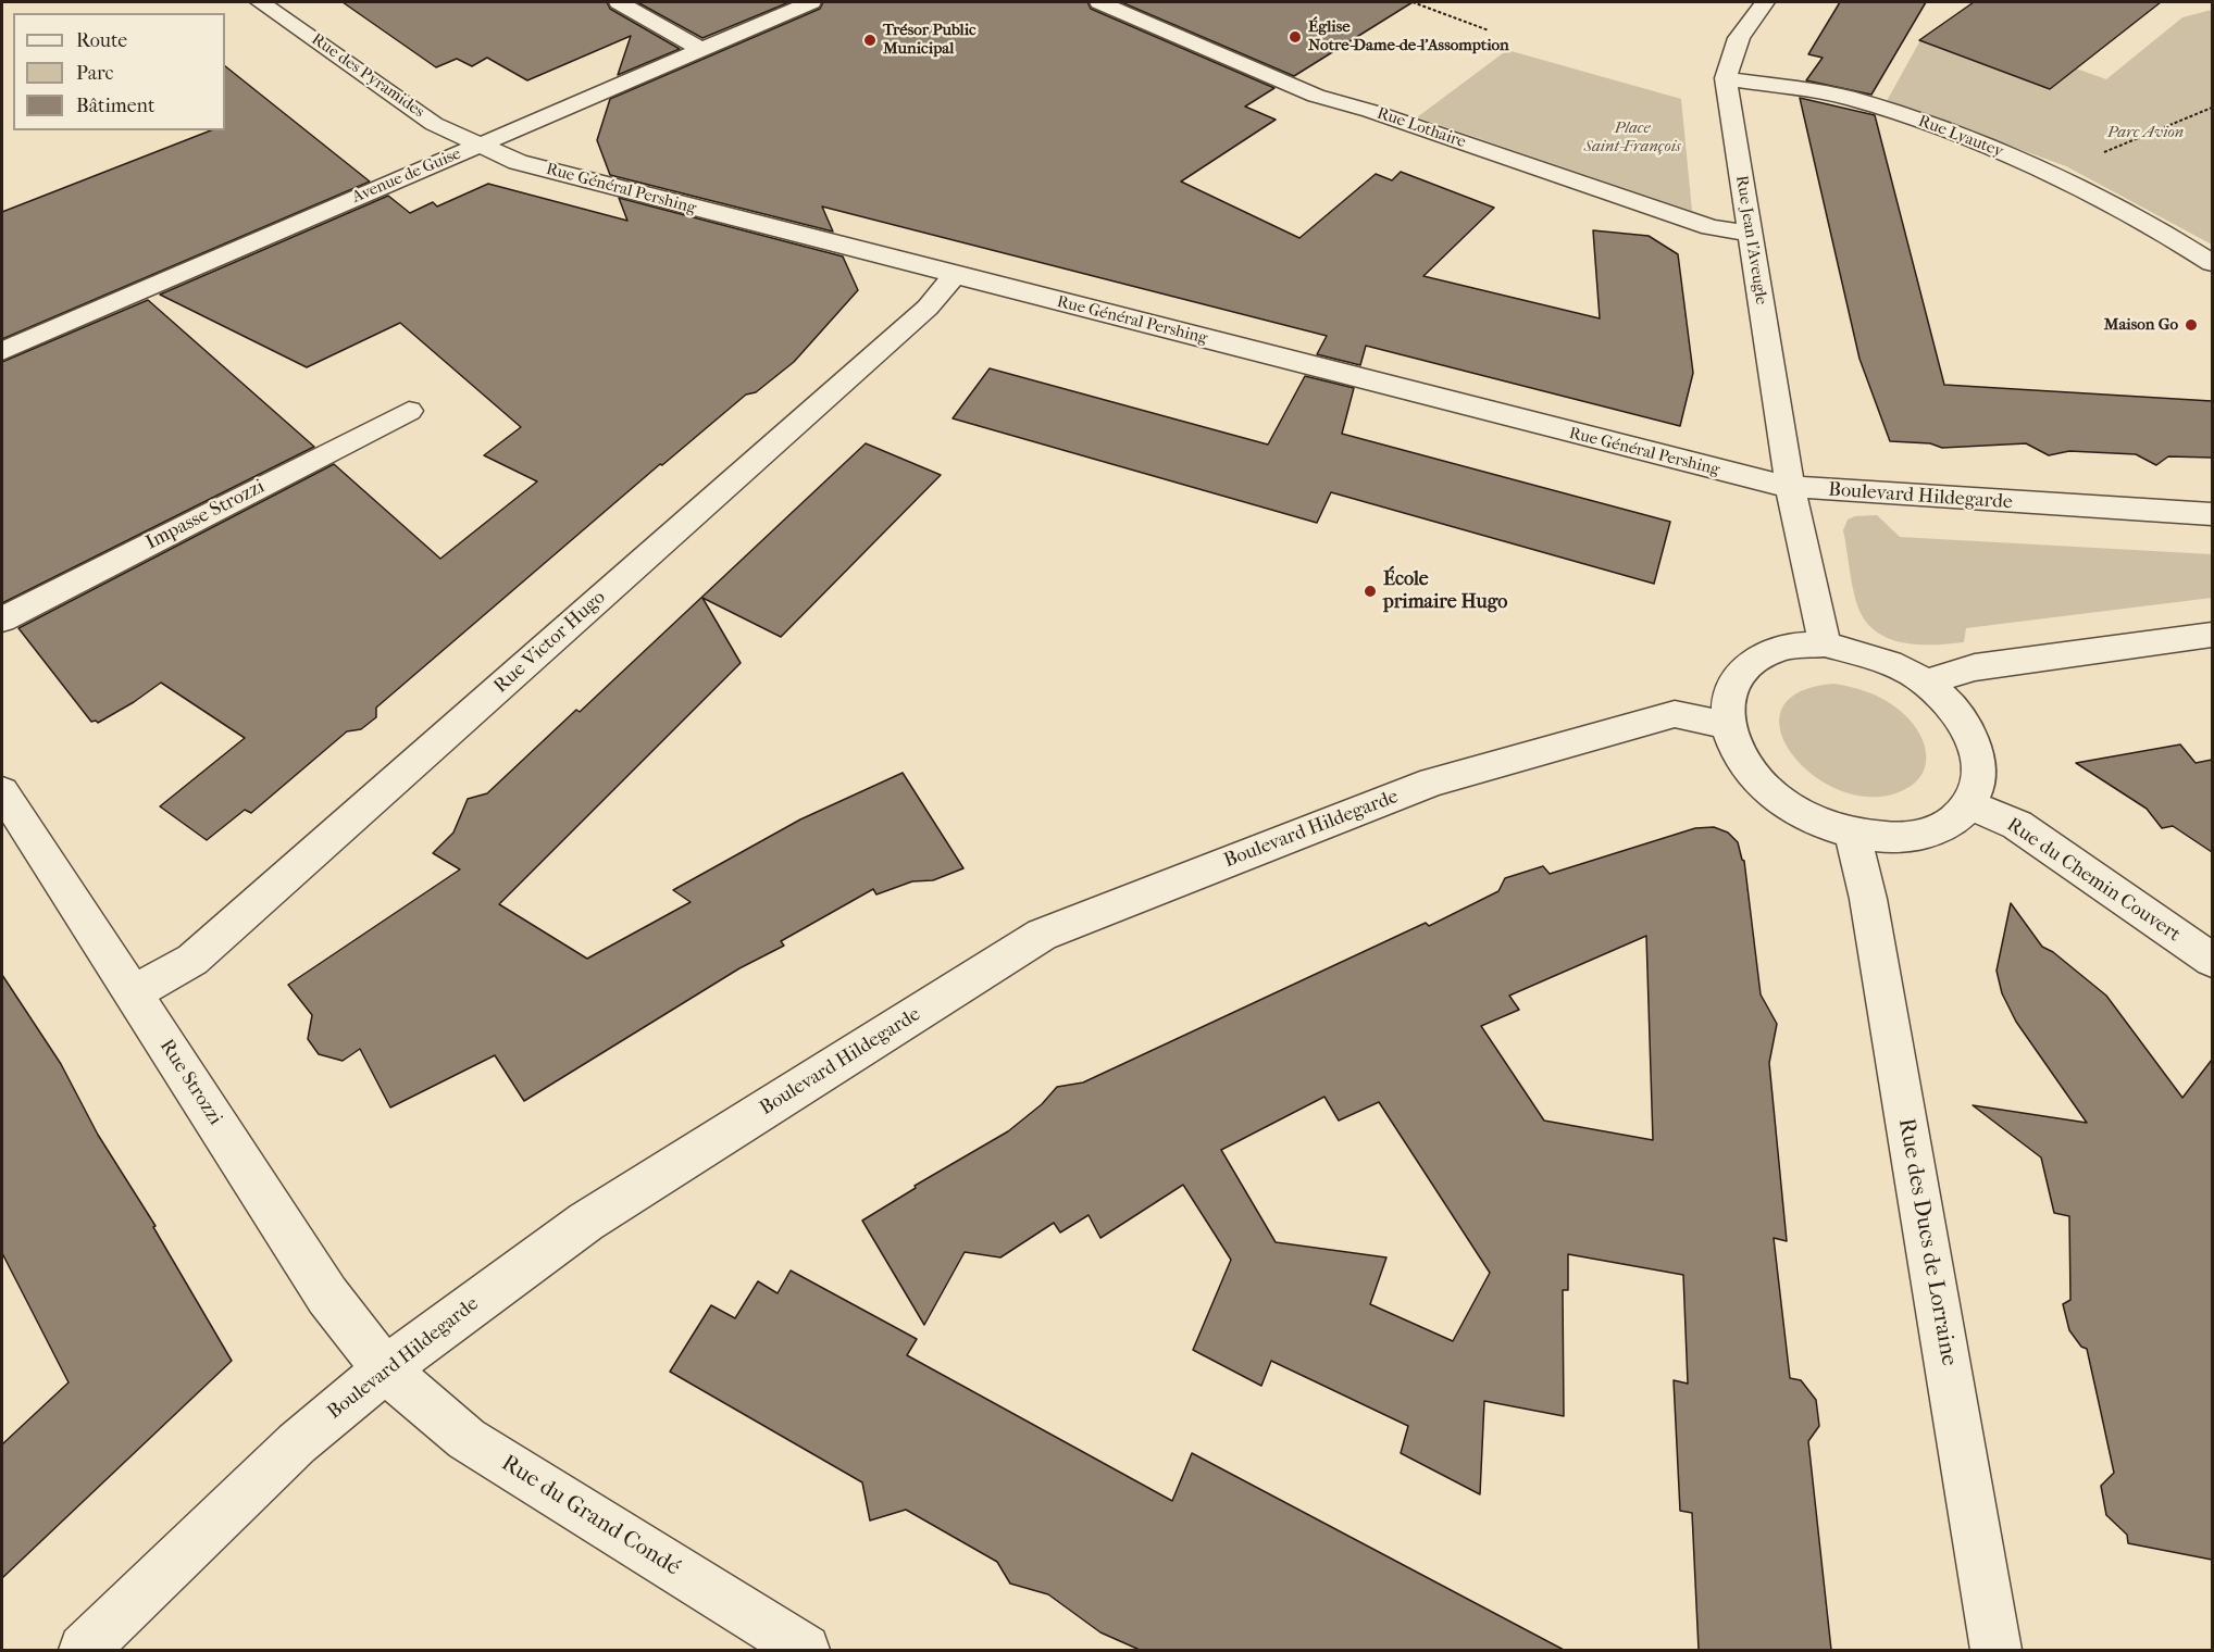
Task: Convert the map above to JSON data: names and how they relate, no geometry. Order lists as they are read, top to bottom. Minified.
{"streets":{"street":["Rue des Pyramides","Rue Lothaire","Rue Lyautey","Avenue de Guise","Rue Général Pershing","Rue Jean l'Aveugle","Boulevard Hildegarde","Impasse Strozzi","Rue Victor Hugo","Rue du Chemin Couvert","Rue Strozzi","Rue des Ducs de Lorraine","Rue du Grand Condé"]},"crossings":[["Rue des Pyramides","Avenue de Guise"],["Rue des Pyramides","Rue Général Pershing"],["Rue Lothaire","Rue Jean l'Aveugle"],["Rue Lyautey","Rue Jean l'Aveugle"],["Avenue de Guise","Rue Général Pershing"],["Rue Général Pershing","Rue Jean l'Aveugle"],["Rue Général Pershing","Boulevard Hildegarde"],["Rue Général Pershing","Rue Victor Hugo"],["Rue Jean l'Aveugle","Boulevard Hildegarde"],["Boulevard Hildegarde","Rue du Chemin Couvert"],["Boulevard Hildegarde","Rue Strozzi"],["Boulevard Hildegarde","Rue des Ducs de Lorraine"],["Boulevard Hildegarde","Rue du Grand Condé"],["Rue Victor Hugo","Rue Strozzi"],["Rue du Chemin Couvert","Rue des Ducs de Lorraine"],["Rue Strozzi","Rue du Grand Condé"]],"parks":["Place Saint-François","Parc Avion"],"places":["Église Notre-Dame-de-l'Assomption","Trésor Public Municipal","Maison Go","École primaire Hugo"],"legend":["Route","Parc","Bâtiment"]}
